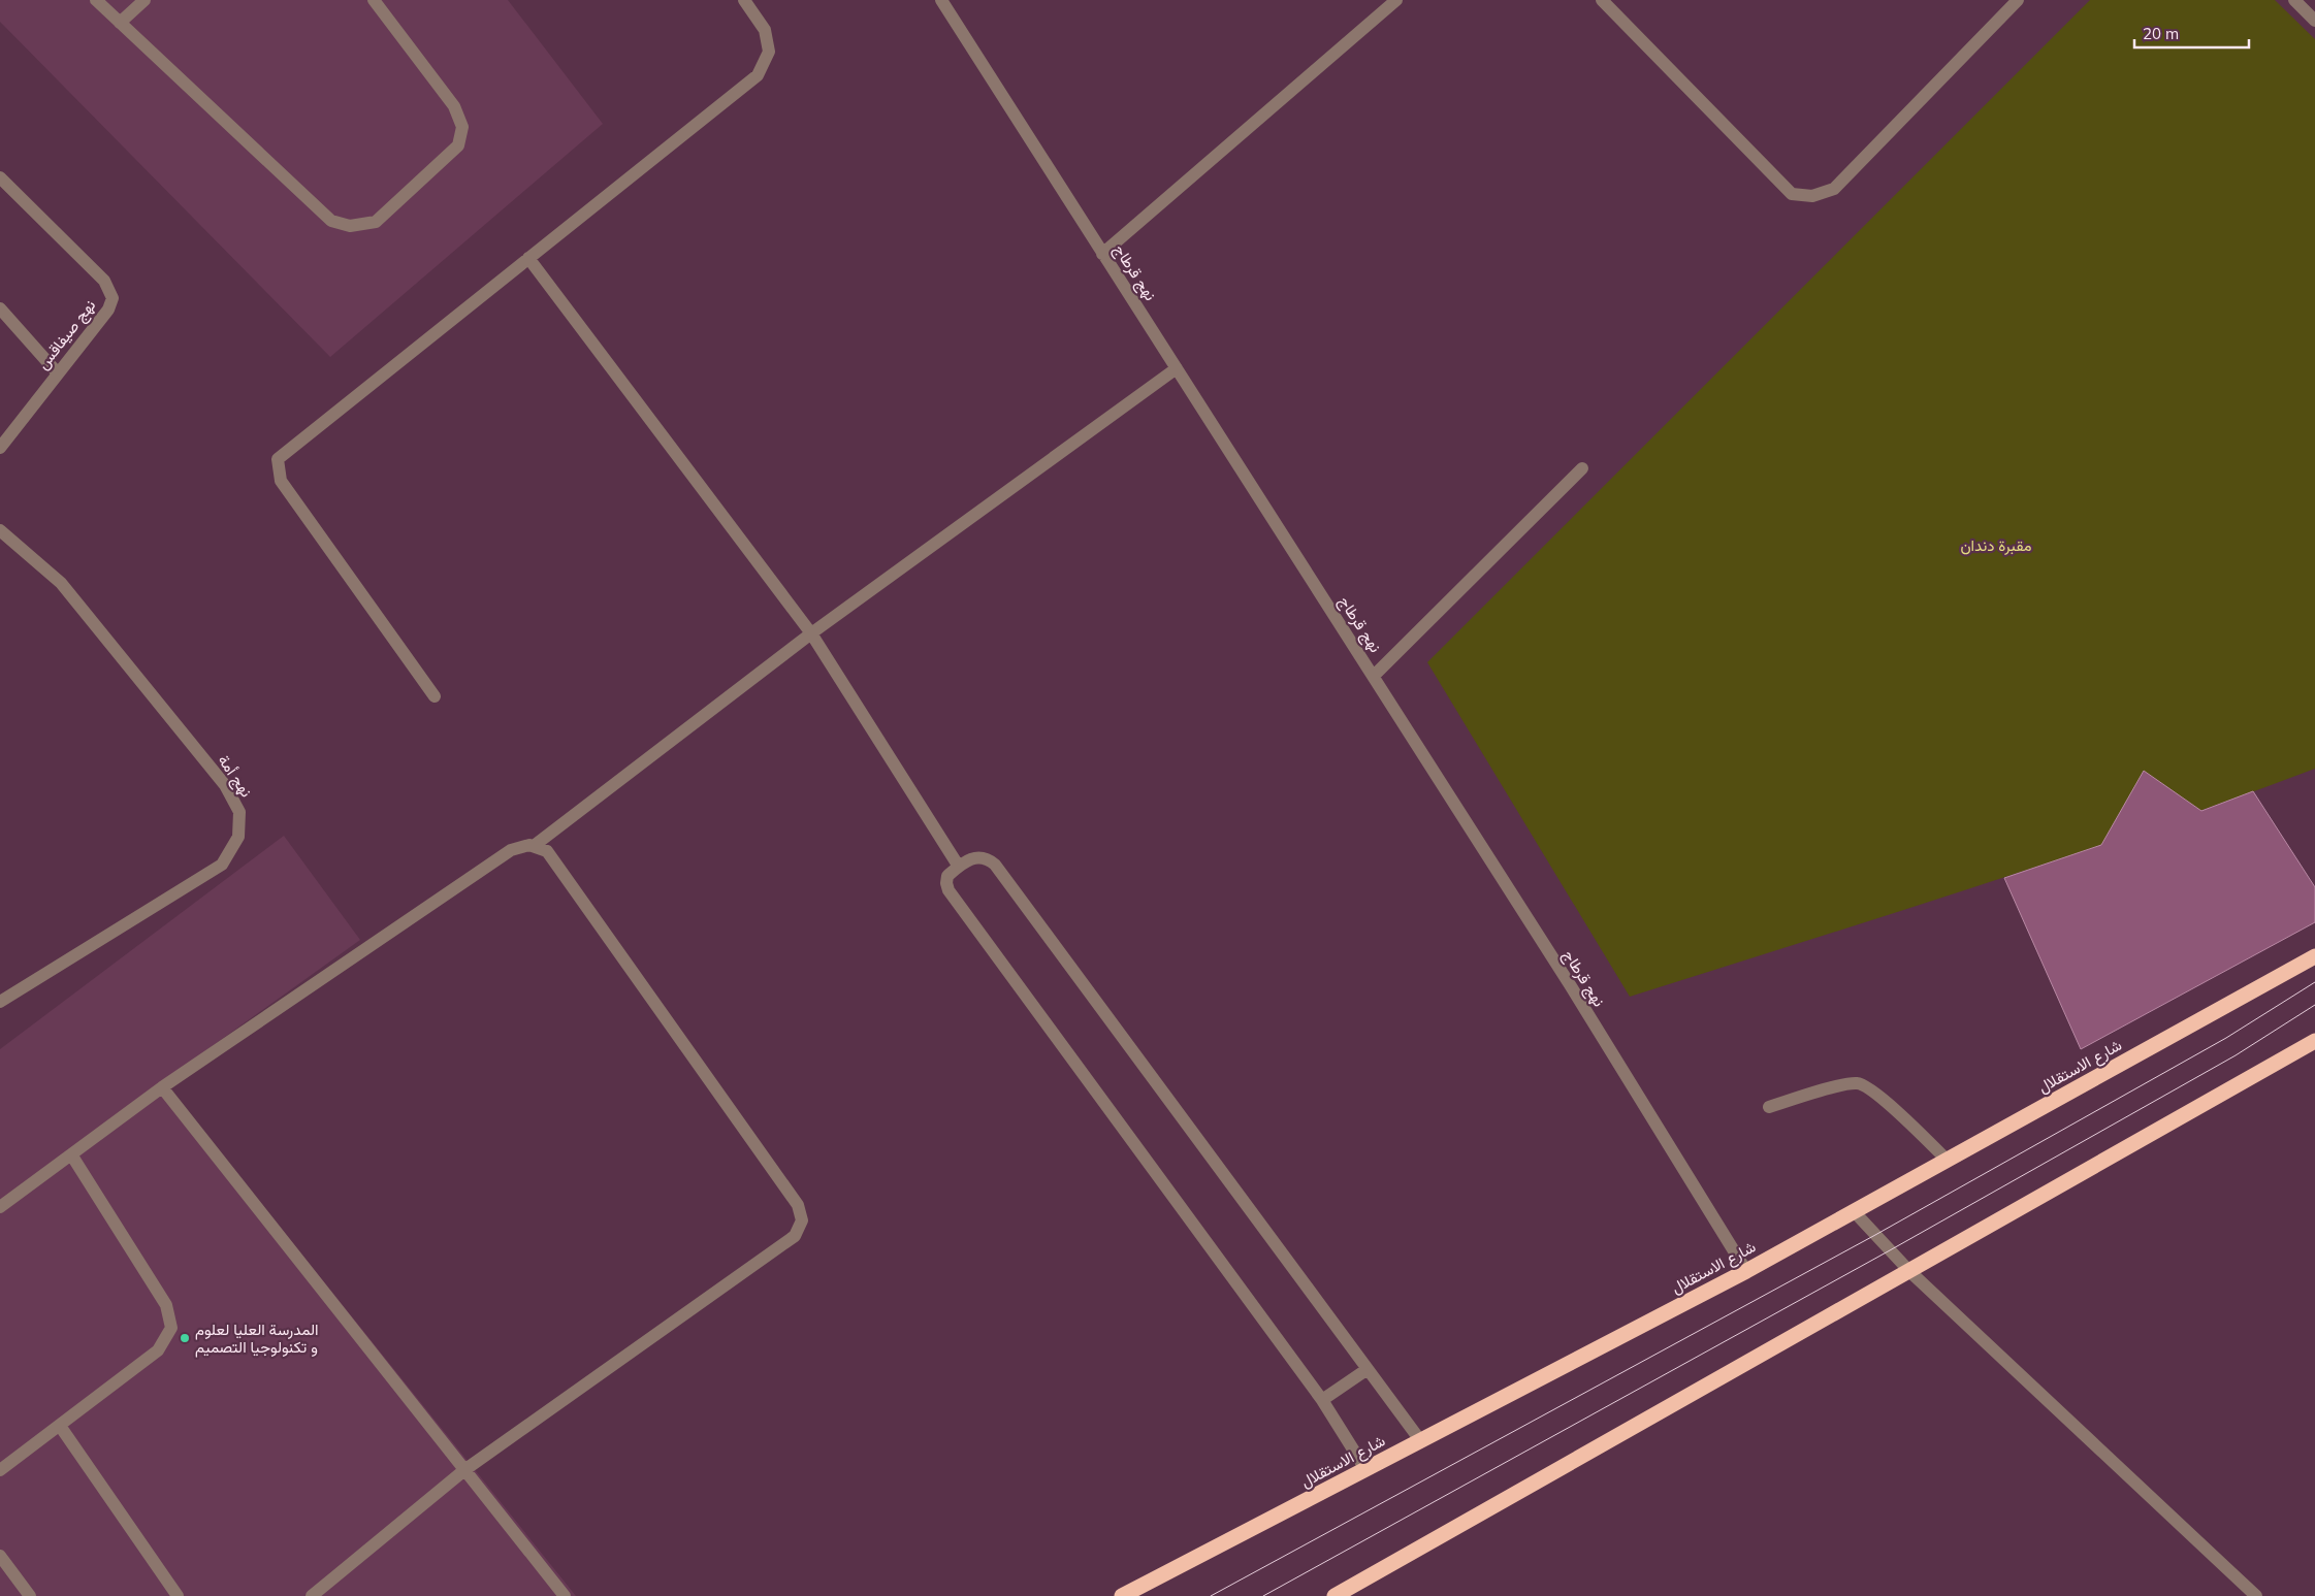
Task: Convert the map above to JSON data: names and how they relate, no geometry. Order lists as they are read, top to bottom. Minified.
{"streets":{"highway":["شارع الاستقلال"],"street":["نهج قرطاج","نهج صيفاقس","نهج أمة"]},"crossings":[["نهج قرطاج","شارع الاستقلال"]],"parks":["مقبرة دندان"],"places":["المدرسة العليا لعلوم و تكنولوجيا التصميم"],"scale_bar":"20 m"}
